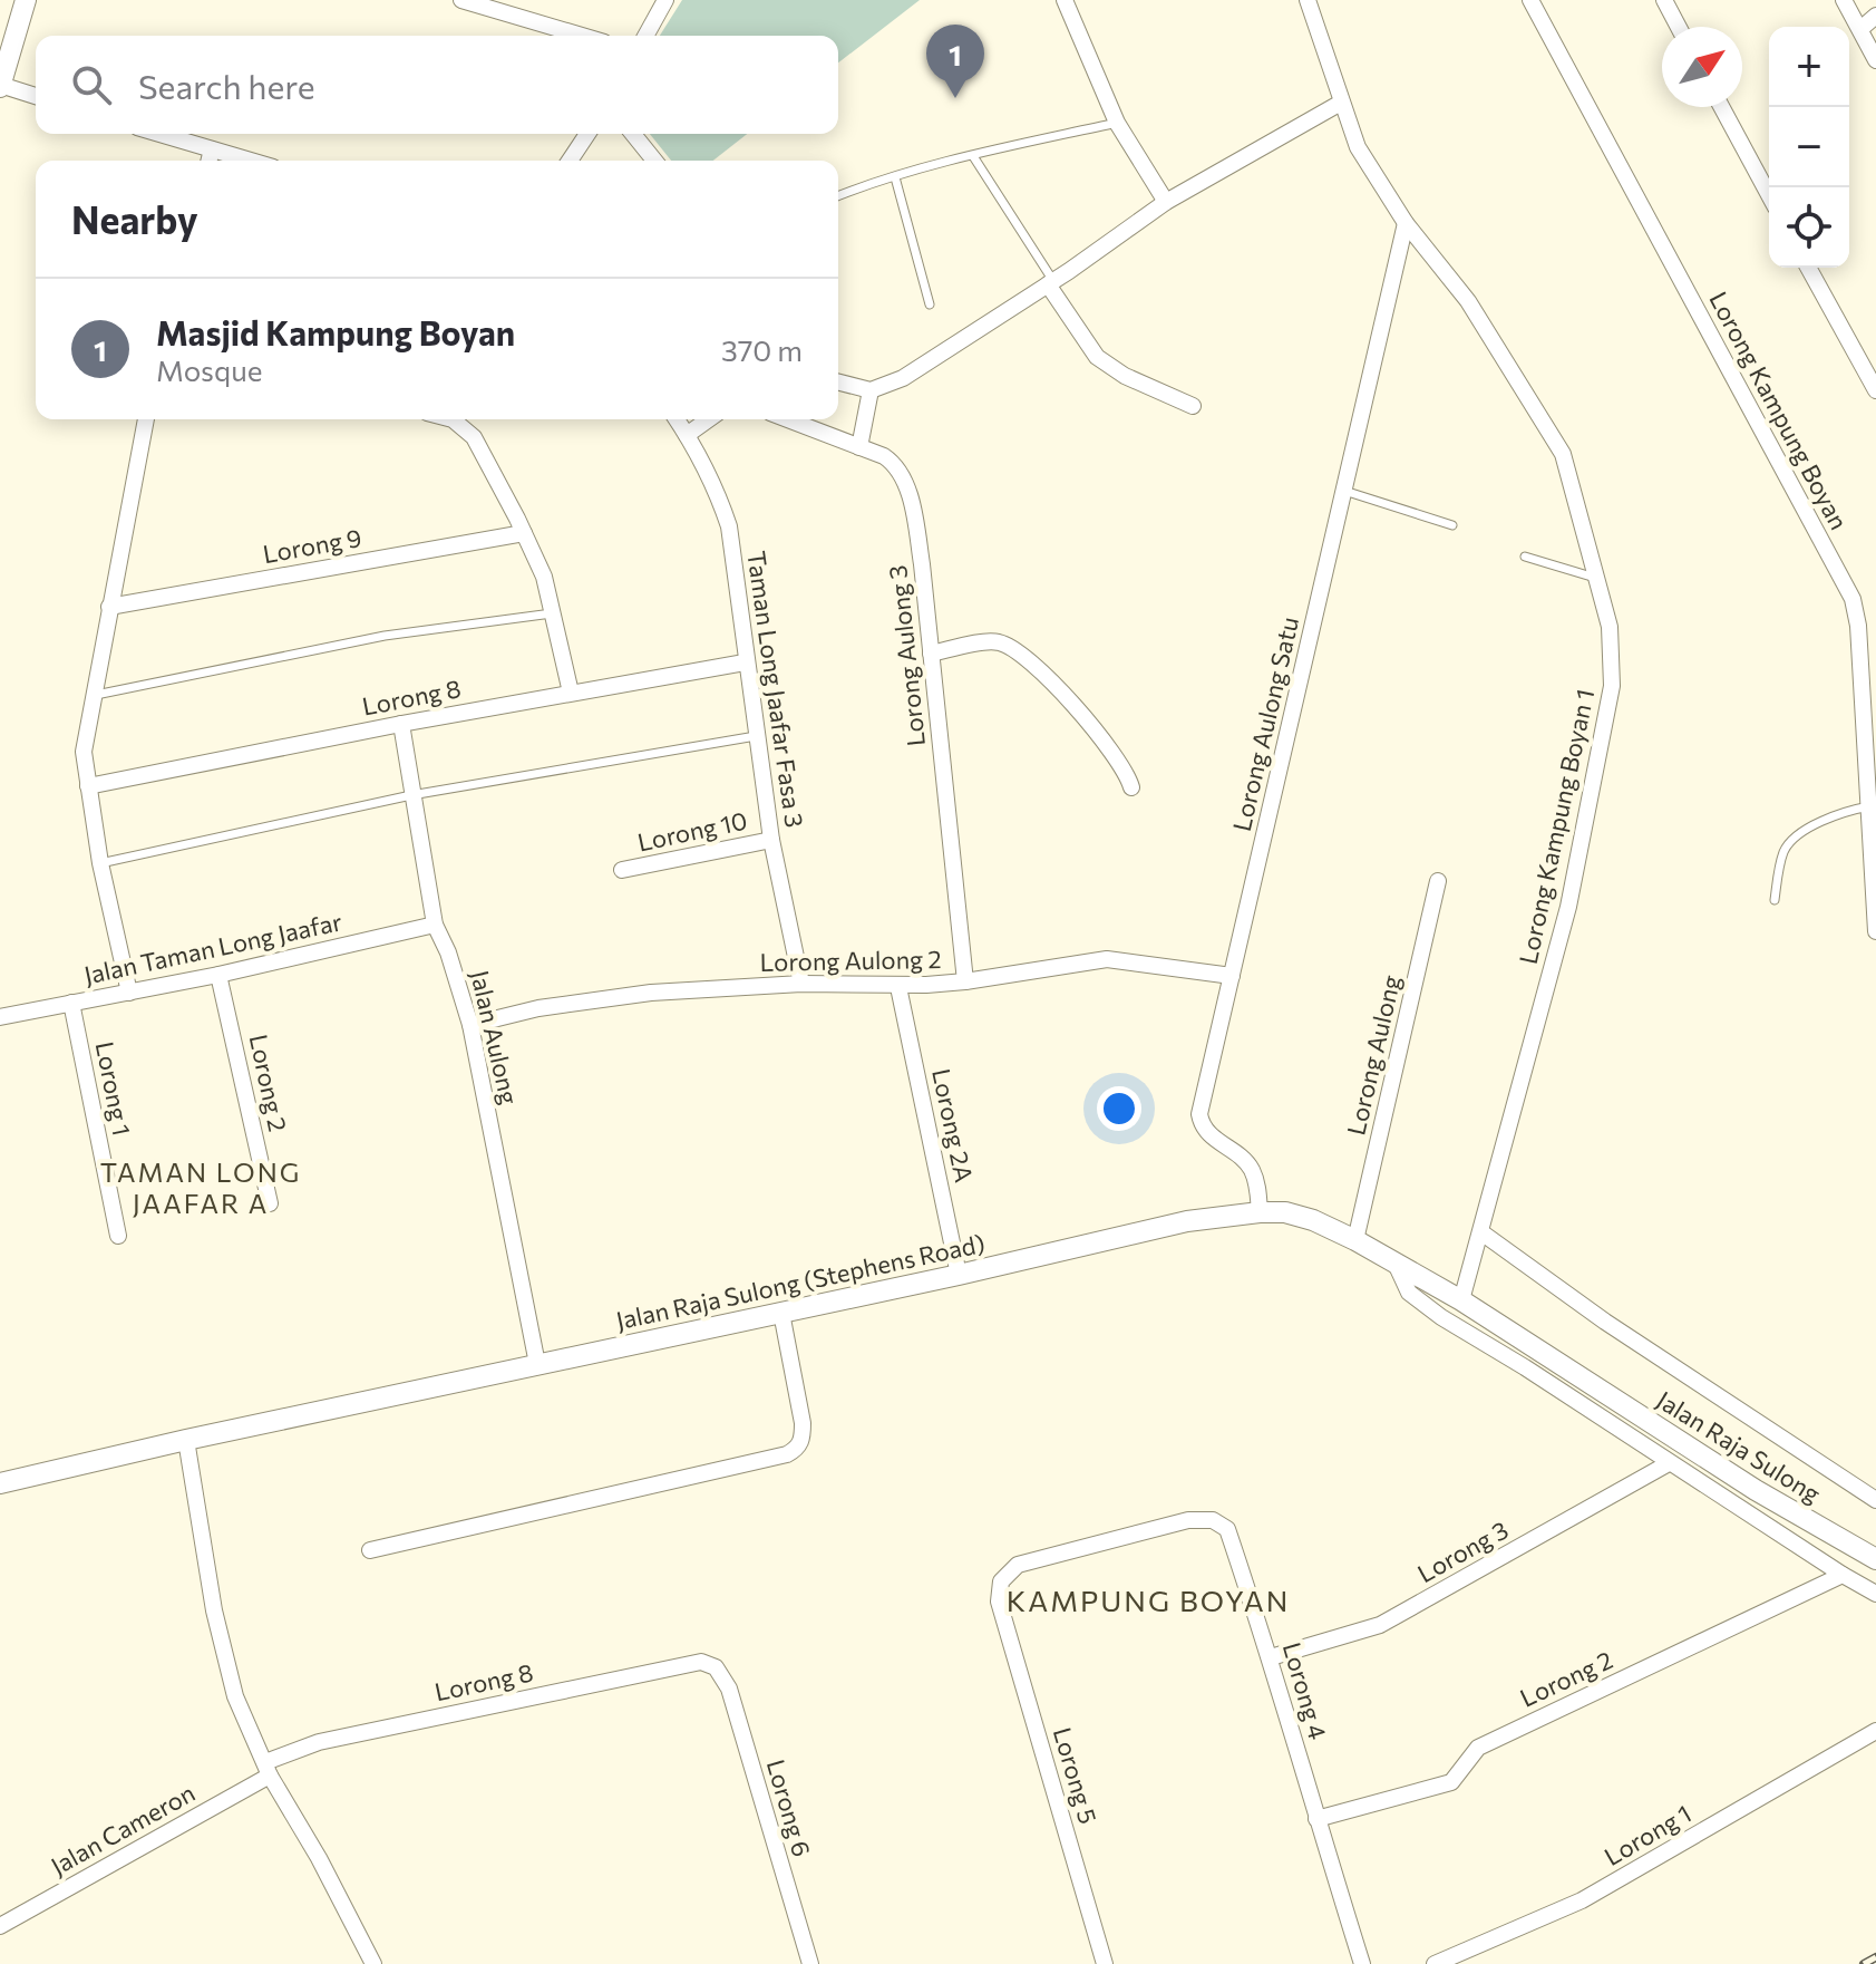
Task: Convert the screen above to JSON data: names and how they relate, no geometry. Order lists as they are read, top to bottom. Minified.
{"streets":{"street":["Lorong Kampung Boyan","Lorong 9","Lorong Aulong 3","Taman Long Jaafar Fasa 3","Lorong 8","Lorong Aulong Satu","Lorong Kampung Boyan 1","Lorong 10","Jalan Taman Long Jaafar","Lorong Aulong 2","Jalan Aulong","Lorong Aulong","Lorong 2","Lorong 1","Lorong 2A","Jalan Raja Sulong (Stephens Road)","Jalan Raja Sulong","Lorong 3","Lorong 4","Lorong 5","Lorong 6","Jalan Cameron"]},"crossings":[["Lorong Aulong 3","Lorong Aulong 2"],["Taman Long Jaafar Fasa 3","Lorong 8"],["Taman Long Jaafar Fasa 3","Lorong 10"],["Taman Long Jaafar Fasa 3","Lorong Aulong 2"],["Lorong 8","Jalan Aulong"],["Lorong 8","Lorong 6"],["Lorong 8","Jalan Cameron"],["Lorong Aulong Satu","Lorong Kampung Boyan 1"],["Lorong Aulong Satu","Lorong Aulong 2"],["Lorong Aulong Satu","Jalan Raja Sulong (Stephens Road)"],["Lorong Kampung Boyan 1","Jalan Raja Sulong (Stephens Road)"],["Jalan Taman Long Jaafar","Jalan Aulong"],["Jalan Taman Long Jaafar","Lorong 2"],["Jalan Taman Long Jaafar","Lorong 1"],["Lorong Aulong 2","Jalan Aulong"],["Lorong Aulong 2","Lorong 2A"],["Jalan Aulong","Jalan Raja Sulong (Stephens Road)"],["Lorong Aulong","Jalan Raja Sulong (Stephens Road)"],["Lorong 2","Lorong 4"],["Lorong 2A","Jalan Raja Sulong (Stephens Road)"],["Jalan Raja Sulong (Stephens Road)","Jalan Raja Sulong"],["Lorong 3","Lorong 4"],["Lorong 4","Lorong 5"]],"districts":["TAMAN LONG JAAFAR A","KAMPUNG BOYAN"],"north":"top right","page":{"pins":"1","map_buttons":["+","−"],"search":"Search here","heading":"Nearby","list":[{"mark":"1","name":"Masjid Kampung Boyan","note":"Mosque","value":"370 m"}]}}
